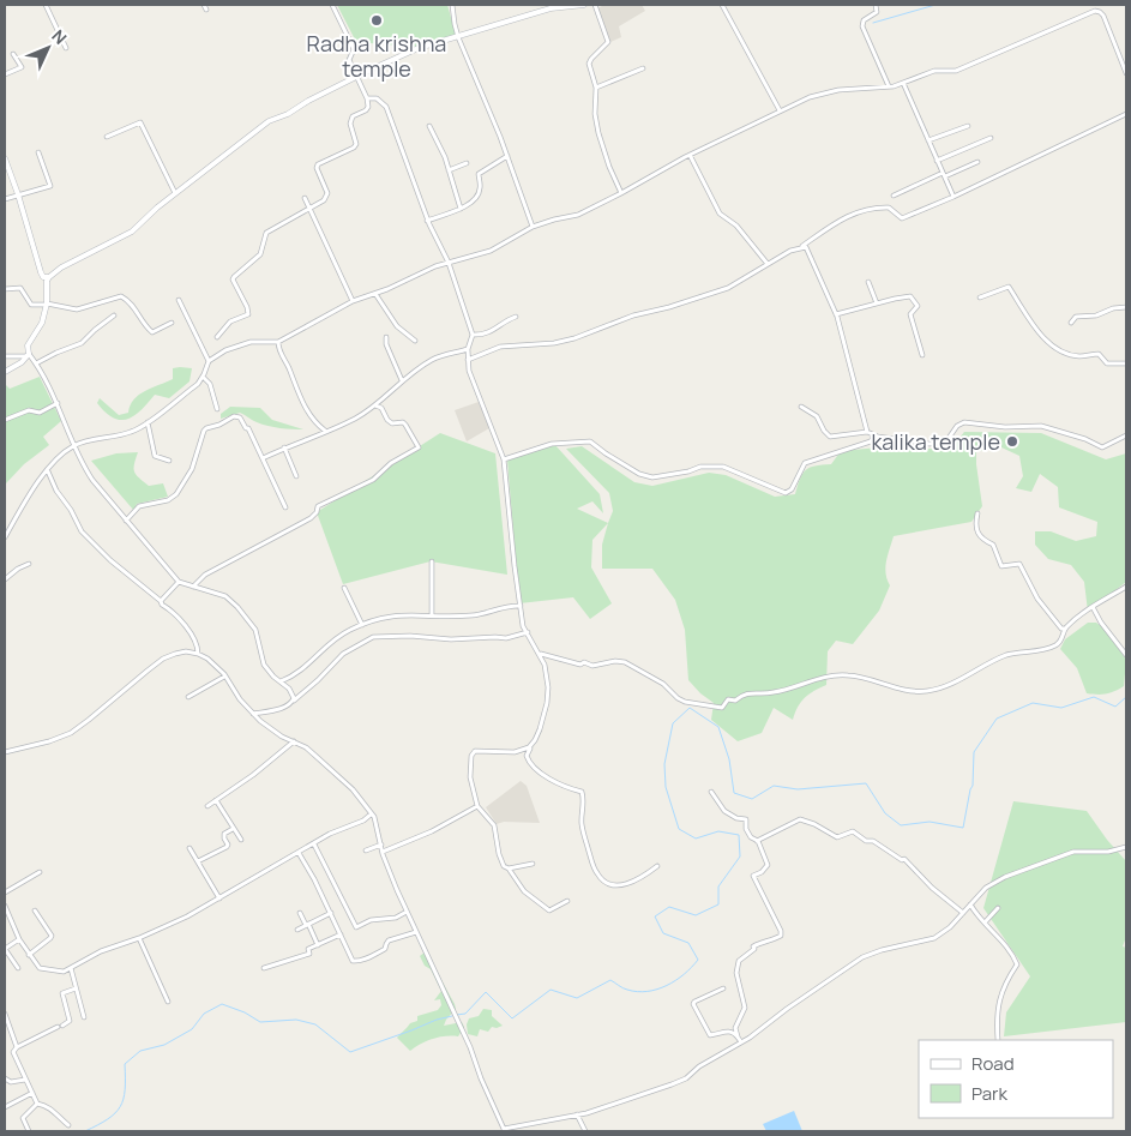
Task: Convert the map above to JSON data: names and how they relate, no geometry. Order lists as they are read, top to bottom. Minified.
{"places":["Radha krishna temple","kalika temple"],"legend":["Road","Park"],"north":"top right"}
